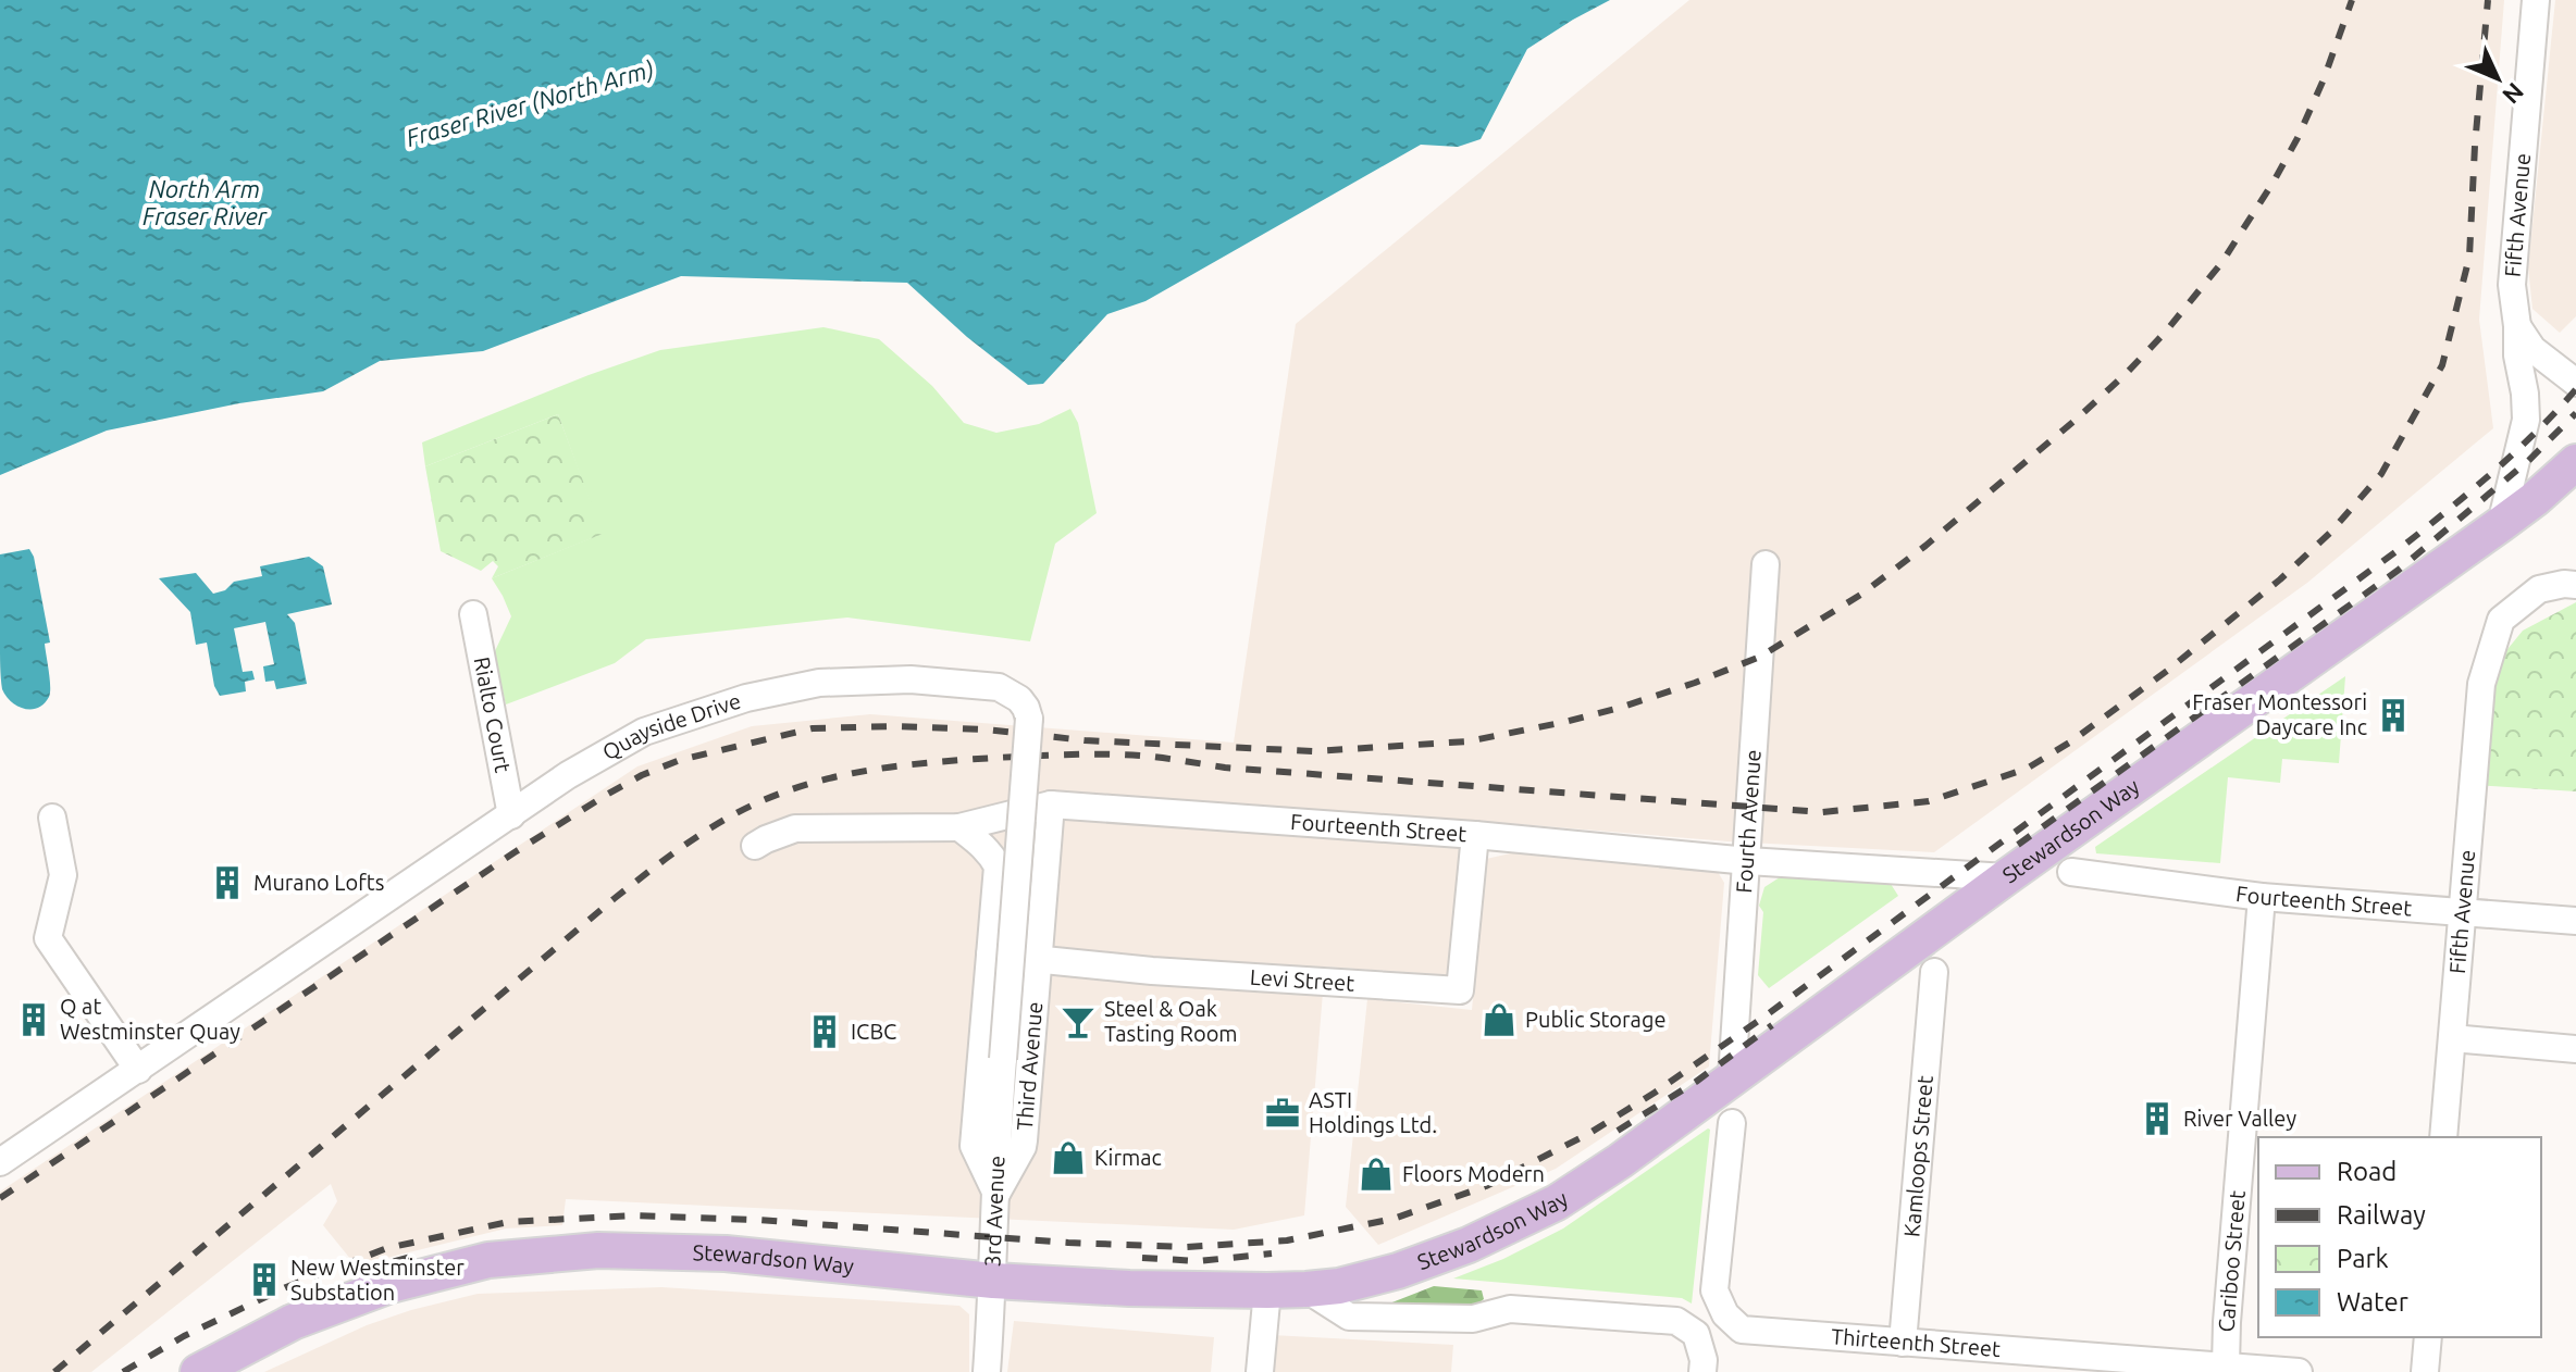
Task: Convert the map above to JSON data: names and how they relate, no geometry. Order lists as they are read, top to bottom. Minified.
{"streets":{"main road":["Stewardson Way"],"street":["Fifth Avenue","Rialto Court","Quayside Drive","Fourth Avenue","Fourteenth Street","Levi Street","Third Avenue","Kamloops Street","3rd Avenue","Cariboo Street","Thirteenth Street"]},"crossings":[["Fifth Avenue","Fourteenth Street"],["Fifth Avenue","Stewardson Way"],["Rialto Court","Quayside Drive"],["Quayside Drive","3rd Avenue"],["Fourth Avenue","Fourteenth Street"],["Fourth Avenue","Stewardson Way"],["Fourteenth Street","Stewardson Way"],["Fourteenth Street","Levi Street"],["Fourteenth Street","Third Avenue"],["Fourteenth Street","Cariboo Street"],["Stewardson Way","3rd Avenue"],["Levi Street","Third Avenue"],["Third Avenue","3rd Avenue"],["Kamloops Street","Thirteenth Street"],["Cariboo Street","Thirteenth Street"]],"water":["Fraser River (North Arm)","North Arm Fraser River"],"places":{"building":["Fraser Montessori Daycare Inc","Murano Lofts","Q at Westminster Quay","ICBC","River Valley","New Westminster Substation"],"shop":["Public Storage","Kirmac","Floors Modern"],"bar":["Steel & Oak Tasting Room"],"office":["ASTI Holdings Ltd."]},"legend":["Road","Railway","Park","Water"],"north":"bottom right"}
